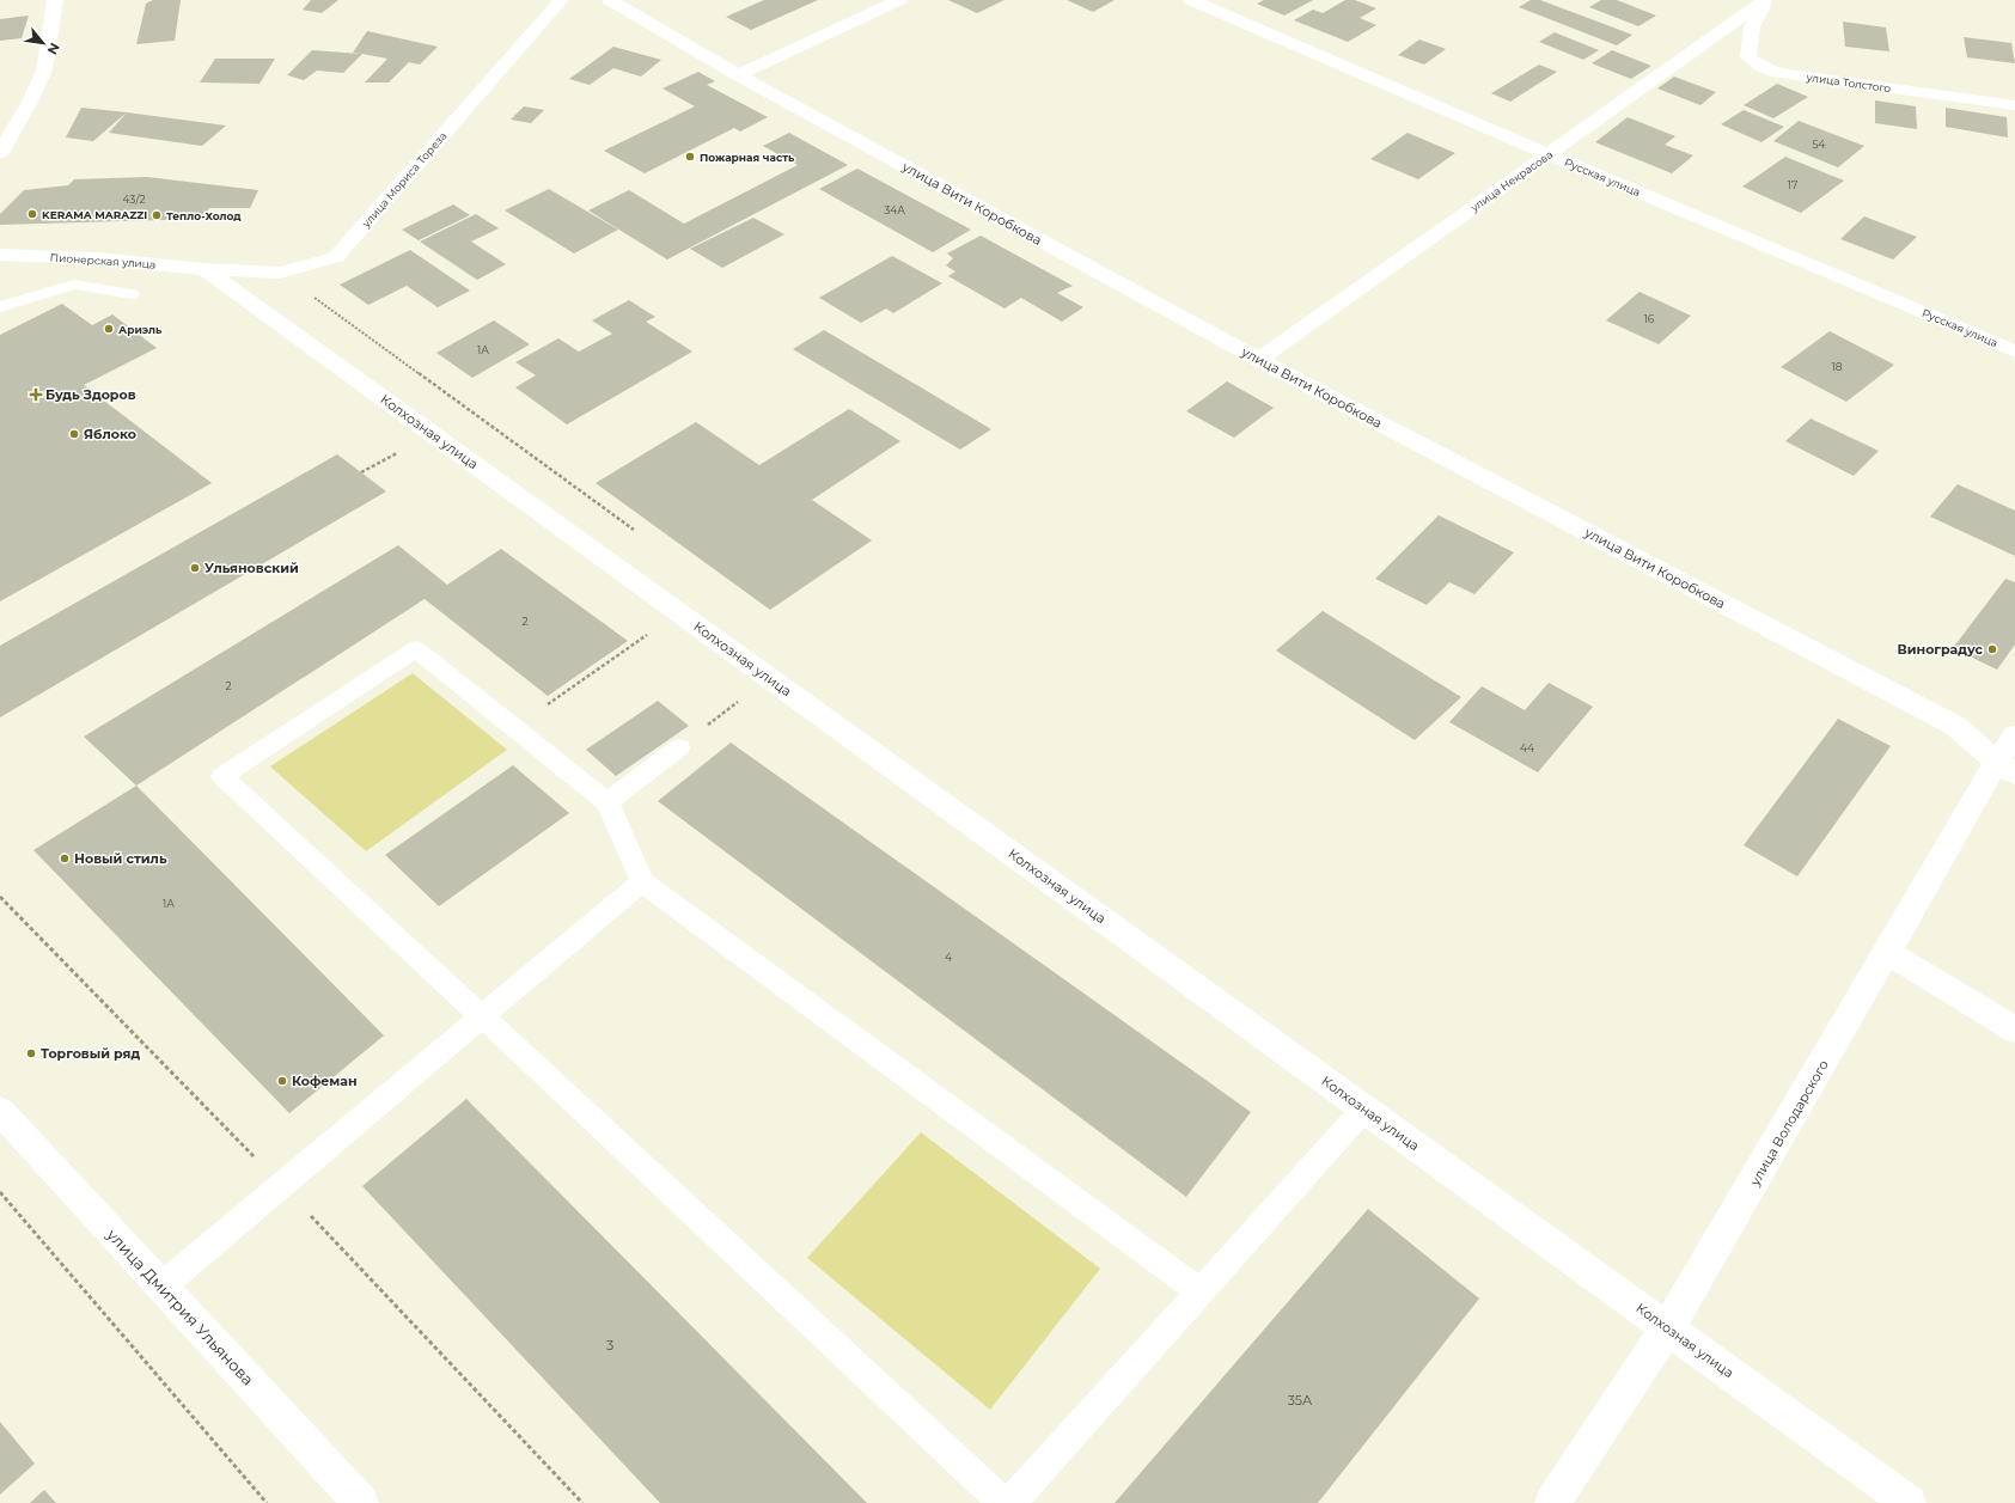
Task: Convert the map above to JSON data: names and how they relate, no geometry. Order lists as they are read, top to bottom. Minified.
{"streets":{"street":["улица Толстого","Русская улица","улица Мориса Тореза","улица Некрасова","улица Вити Коробкова","Пионерская улица","Колхозная улица","улица Володарского","улица Дмитрия Ульянова"]},"crossings":[["улица Толстого","улица Некрасова"],["Русская улица","улица Некрасова"],["улица Мориса Тореза","Пионерская улица"],["улица Мориса Тореза","Колхозная улица"],["улица Некрасова","улица Вити Коробкова"],["улица Вити Коробкова","улица Володарского"],["Пионерская улица","Колхозная улица"],["Колхозная улица","улица Володарского"]],"places":{"other":["Пожарная часть","KERAMA MARAZZI","Тепло-Холод","Ариэль","Яблоко","Ульяновский","Виноградус","Новый стиль","Торговый ряд","Кофеман"],"health":["Будь Здоров"]},"house_numbers":["54","17","43/2","34А","16","1А","18","2","2","44","1А","4","3","35А"],"north":"bottom right"}
